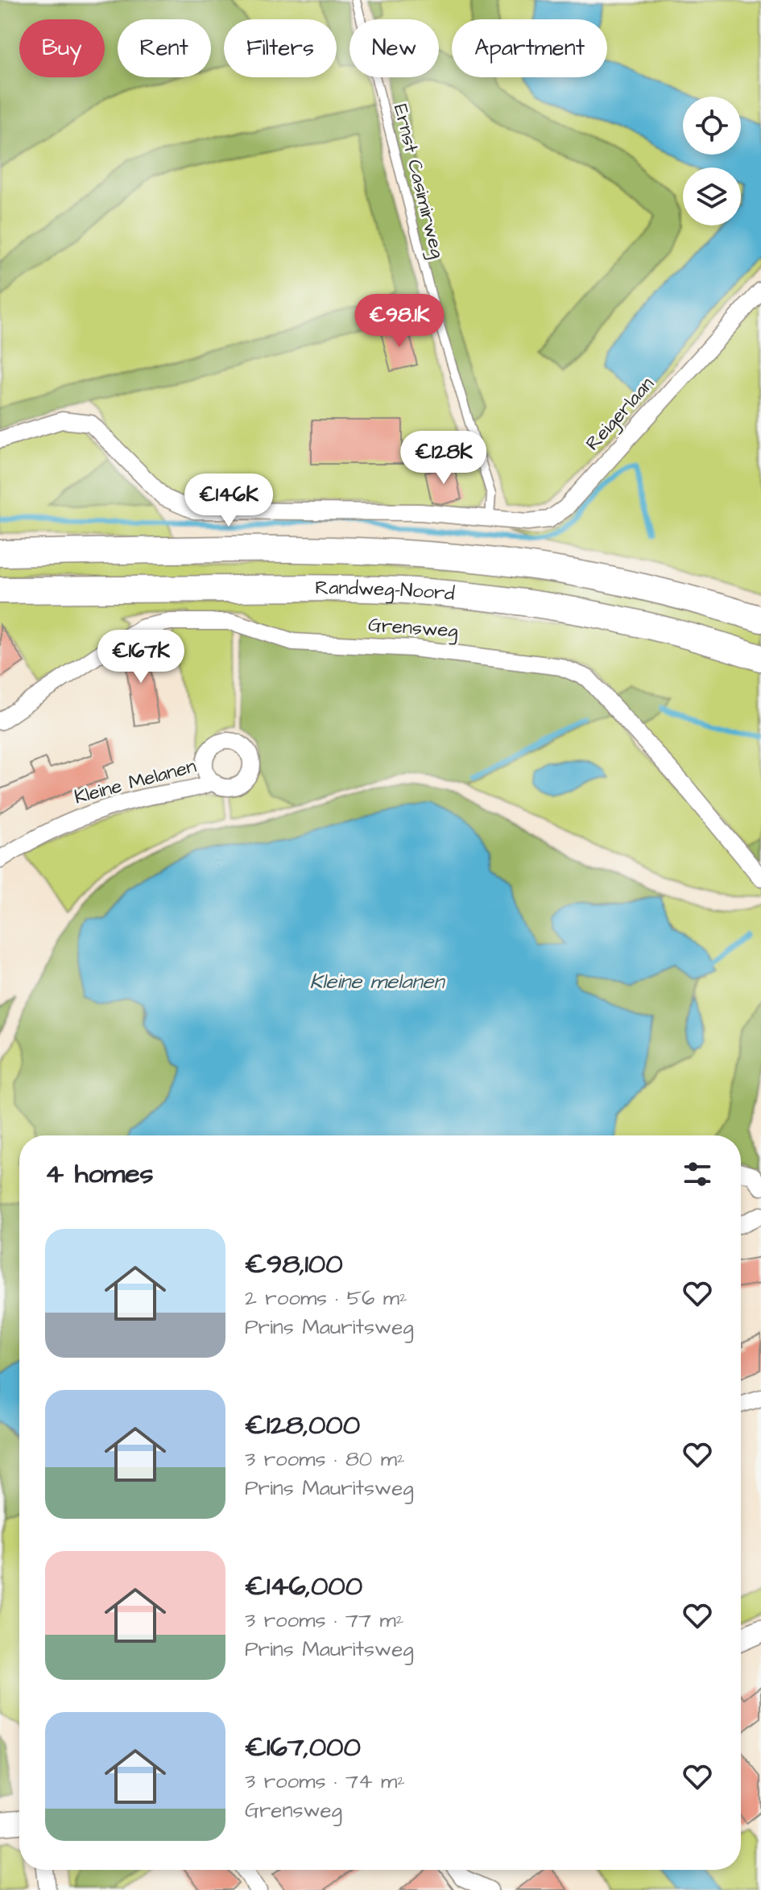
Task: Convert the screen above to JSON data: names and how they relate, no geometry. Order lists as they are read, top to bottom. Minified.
{"streets":{"main road":["Randweg-Noord"],"street":["Reigerlaan","Grensweg","Kleine Melanen"],"lane":["Ernst Casimirweg"]},"crossings":[["Ernst Casimirweg","Reigerlaan"]],"water":["Kleine melanen"],"page":{"chip":["Buy","Rent","Filters","New","Apartment"],"price":["€98.1K","€128K","€146K","€167K"],"heading":"4 homes","list":[{"name":"€98,100","note":"2 rooms · 56 m² · Prins Mauritsweg"},{"name":"€128,000","note":"3 rooms · 80 m² · Prins Mauritsweg"},{"name":"€146,000","note":"3 rooms · 77 m² · Prins Mauritsweg"},{"name":"€167,000","note":"3 rooms · 74 m² · Grensweg"}]}}
